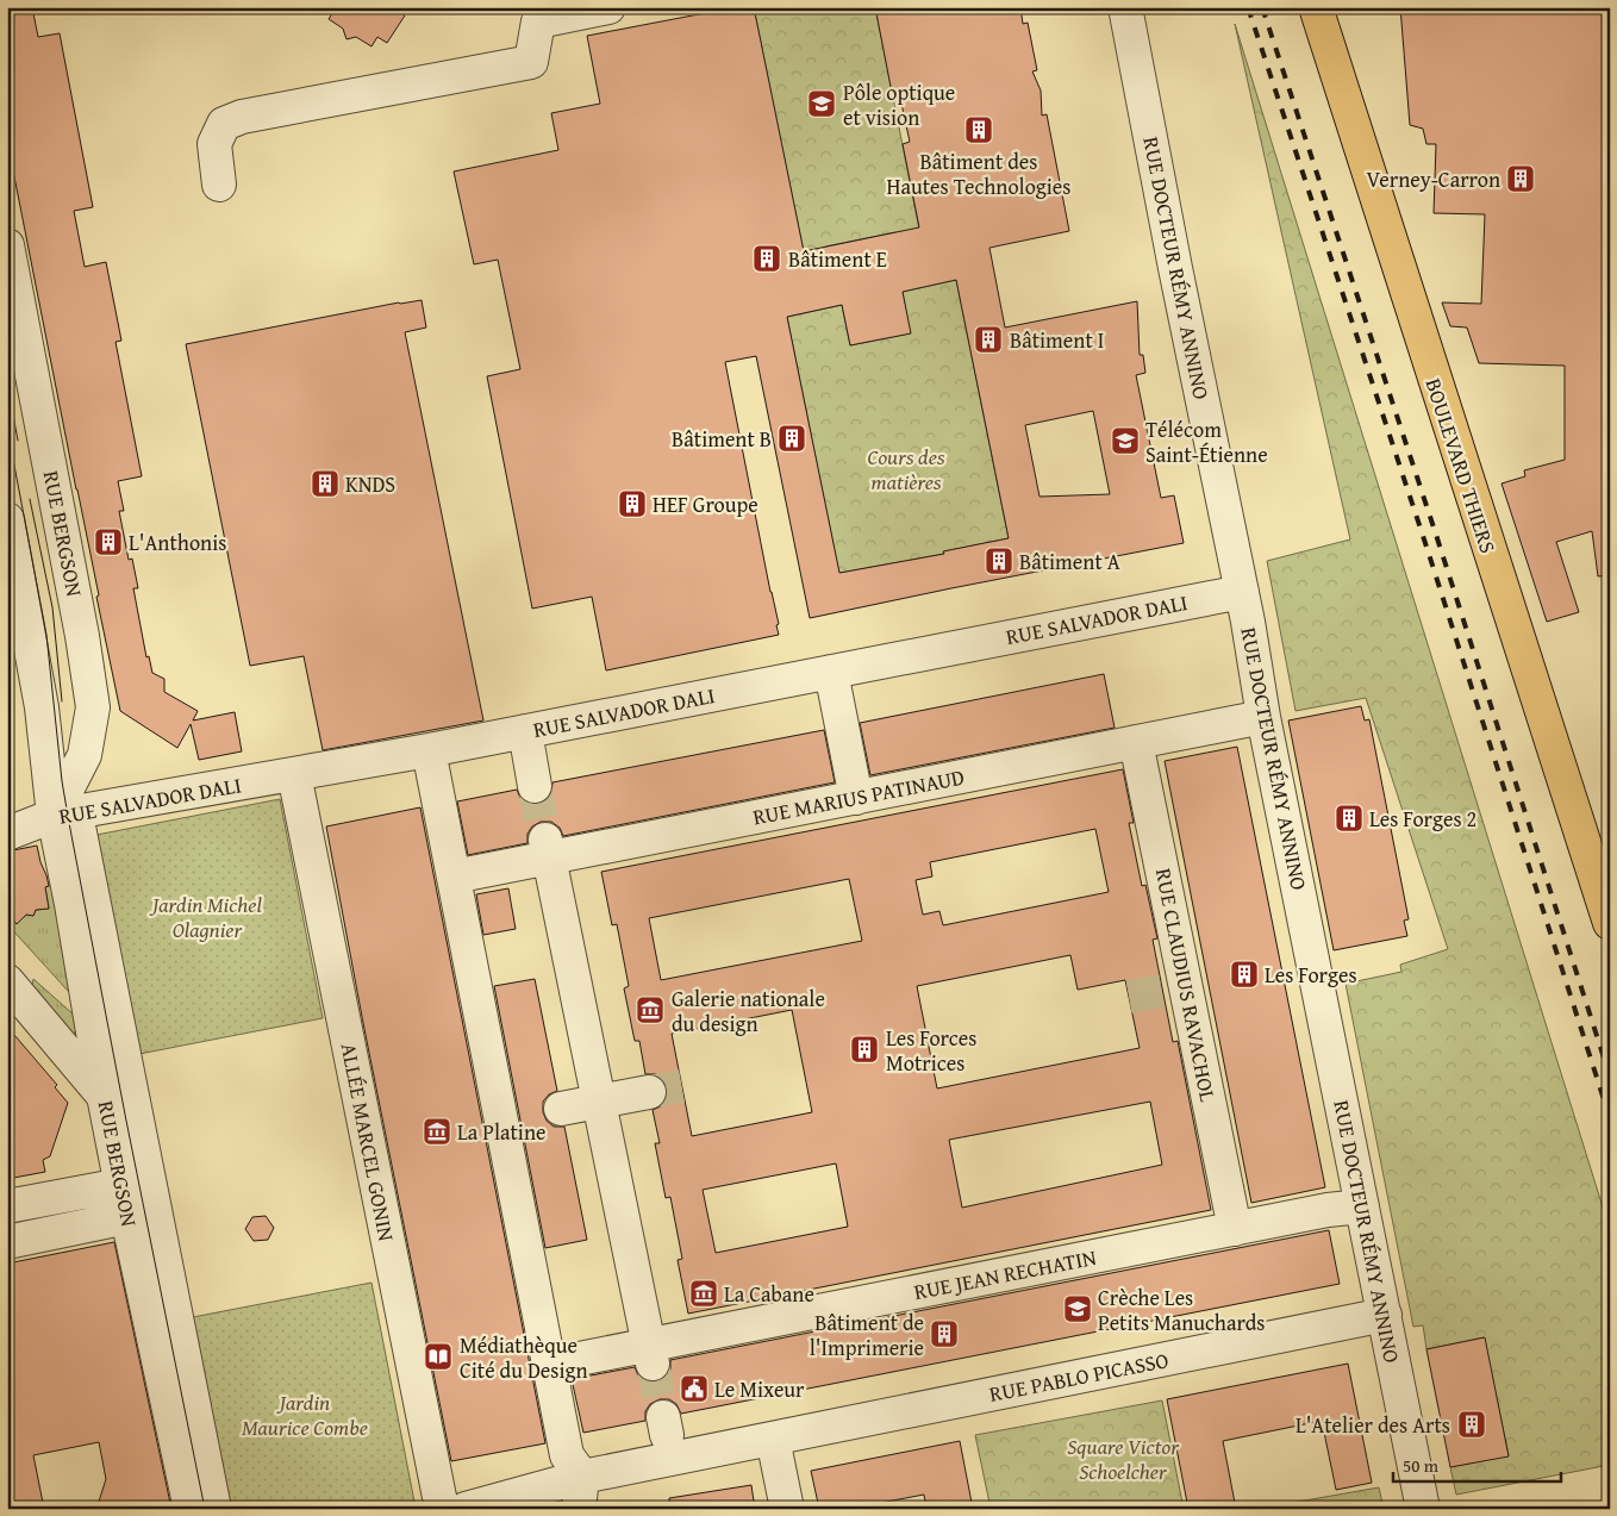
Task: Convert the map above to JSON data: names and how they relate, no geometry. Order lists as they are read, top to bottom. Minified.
{"streets":{"main road":["BOULEVARD THIERS"],"street":["RUE DOCTEUR RÉMY ANNINO","RUE BERGSON","RUE SALVADOR DALI","RUE MARIUS PATINAUD","RUE CLAUDIUS RAVACHOL","ALLÉE MARCEL GONIN","RUE JEAN RECHATIN","RUE PABLO PICASSO"]},"crossings":[["RUE DOCTEUR RÉMY ANNINO","RUE SALVADOR DALI"],["RUE DOCTEUR RÉMY ANNINO","RUE MARIUS PATINAUD"],["RUE DOCTEUR RÉMY ANNINO","RUE JEAN RECHATIN"],["RUE DOCTEUR RÉMY ANNINO","RUE PABLO PICASSO"],["RUE BERGSON","RUE SALVADOR DALI"],["RUE SALVADOR DALI","ALLÉE MARCEL GONIN"],["RUE MARIUS PATINAUD","RUE CLAUDIUS RAVACHOL"],["RUE CLAUDIUS RAVACHOL","RUE JEAN RECHATIN"]],"parks":["Cours des matières","Jardin Michel Olagnier","Jardin Maurice Combe","Square Victor Schoelcher"],"places":{"school or university":["Pôle optique et vision","Télécom Saint-Étienne","Crèche Les Petits Manuchards"],"building":["Bâtiment des Hautes Technologies","Verney-Carron","Bâtiment E","Bâtiment I","Bâtiment B","KNDS","HEF Groupe","L'Anthonis","Bâtiment A","Les Forges 2","Les Forges","Les Forces Motrices","Bâtiment de l'Imprimerie","L'Atelier des Arts"],"museum":["Galerie nationale du design","La Platine","La Cabane"],"library":["Médiathèque Cité du Design"],"public building":["Le Mixeur"]},"scale_bar":"50 m"}
